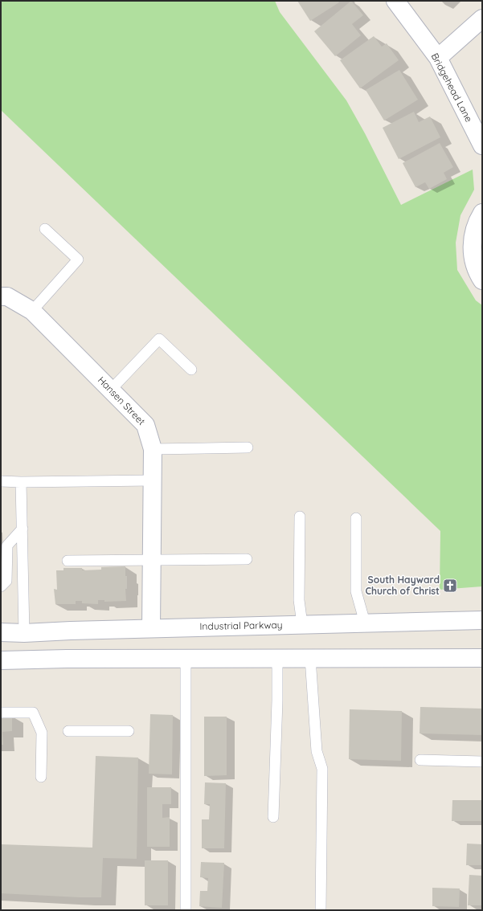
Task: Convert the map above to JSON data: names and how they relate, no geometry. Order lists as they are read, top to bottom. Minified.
{"streets":{"main road":["Bridgehead Lane","Hansen Street","Industrial Parkway"]},"crossings":[["Hansen Street","Industrial Parkway"]],"places":{"church":["South Hayward Church of Christ"]}}
